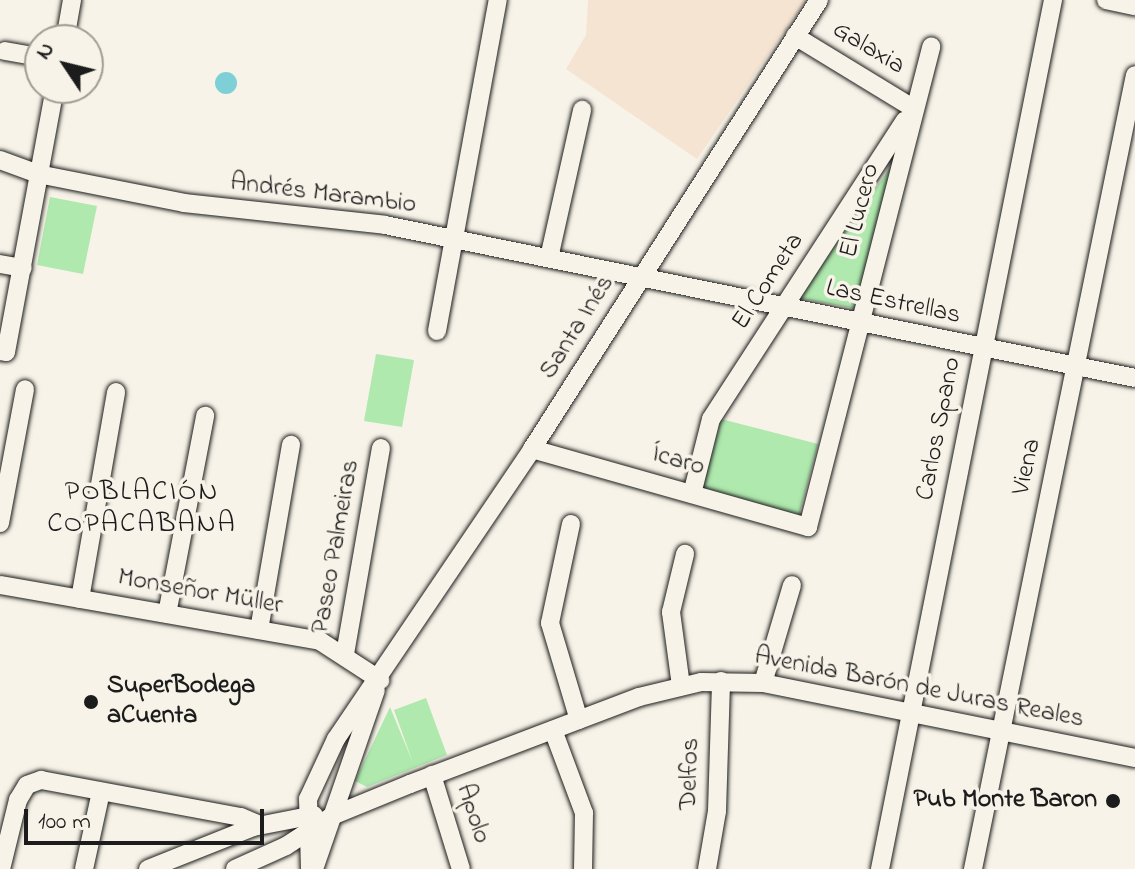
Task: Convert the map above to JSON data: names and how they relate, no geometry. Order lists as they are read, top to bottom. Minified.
{"streets":{"street":["Galaxia","Andrés Marambio","El Lucero","El Cometa","Las Estrellas","Santa Inés","Carlos Spano","Ícaro","Viena","Paseo Palmeiras","Monseñor Müller","Avenida Barón de Juras Reales","Delfos","Apolo"]},"crossings":[["Galaxia","El Lucero"],["Galaxia","El Cometa"],["Galaxia","Santa Inés"],["Andrés Marambio","Las Estrellas"],["Andrés Marambio","Santa Inés"],["El Lucero","El Cometa"],["El Lucero","Las Estrellas"],["El Lucero","Ícaro"],["El Cometa","Las Estrellas"],["El Cometa","Ícaro"],["Las Estrellas","Santa Inés"],["Las Estrellas","Carlos Spano"],["Las Estrellas","Viena"],["Santa Inés","Ícaro"],["Santa Inés","Monseñor Müller"],["Santa Inés","Avenida Barón de Juras Reales"],["Carlos Spano","Avenida Barón de Juras Reales"],["Viena","Avenida Barón de Juras Reales"],["Paseo Palmeiras","Monseñor Müller"],["Avenida Barón de Juras Reales","Delfos"],["Avenida Barón de Juras Reales","Apolo"]],"districts":["POBLACIÓN COPACABANA"],"places":["SuperBodega aCuenta","Pub Monte Baron"],"scale_bar":"100 m","north":"top left"}
